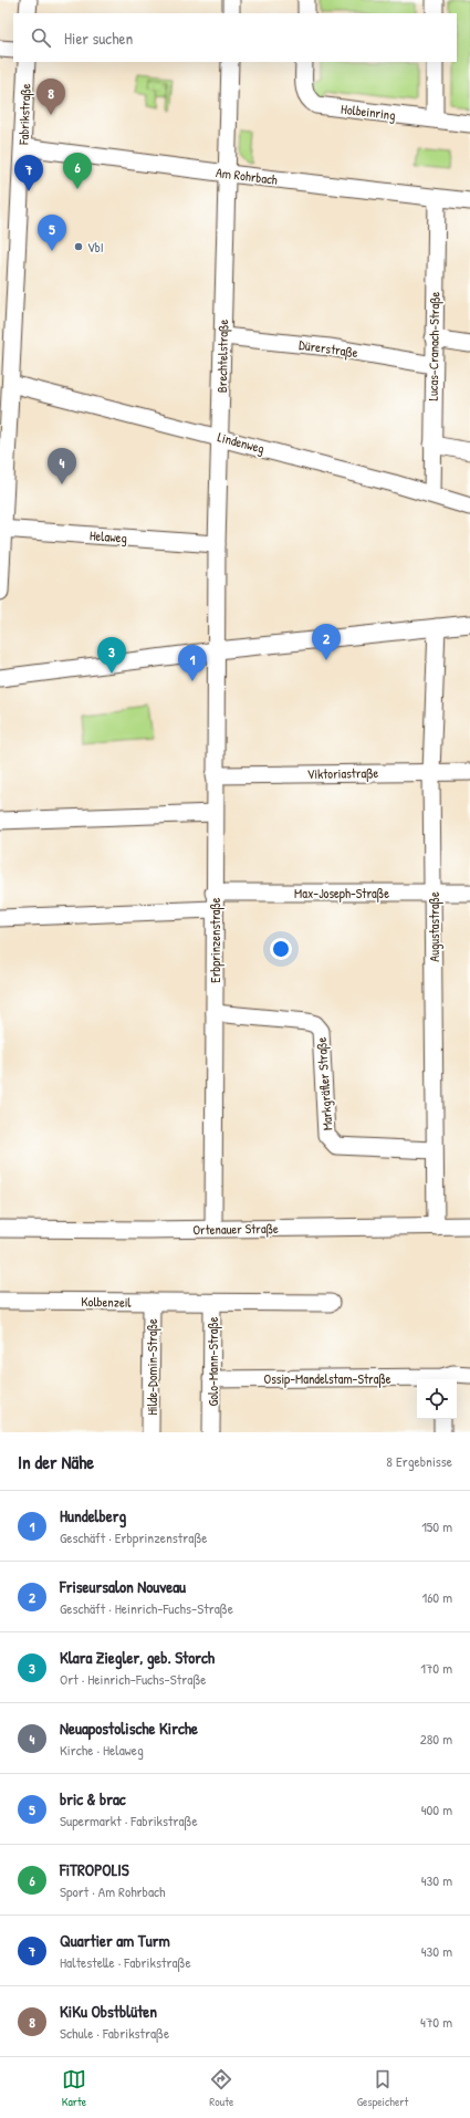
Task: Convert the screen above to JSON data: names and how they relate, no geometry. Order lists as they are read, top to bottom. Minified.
{"streets":{"street":["Holbeinring","Fabrikstraße","Am Rohrbach","Lucas-Cranach-Straße","Dürerstraße","Brechtelstraße","Lindenweg","Helaweg","Viktoriastraße","Max-Joseph-Straße","Augustastraße","Erbprinzenstraße","Markgräfler Straße","Ortenauer Straße","Kolbenzeil","Golo-Mann-Straße","Hilde-Domin-Straße","Ossip-Mandelstam-Straße"]},"crossings":[["Fabrikstraße","Am Rohrbach"],["Fabrikstraße","Lindenweg"],["Fabrikstraße","Helaweg"],["Am Rohrbach","Lucas-Cranach-Straße"],["Am Rohrbach","Brechtelstraße"],["Lucas-Cranach-Straße","Dürerstraße"],["Lucas-Cranach-Straße","Lindenweg"],["Dürerstraße","Brechtelstraße"],["Brechtelstraße","Lindenweg"],["Brechtelstraße","Helaweg"],["Brechtelstraße","Erbprinzenstraße"],["Viktoriastraße","Augustastraße"],["Viktoriastraße","Erbprinzenstraße"],["Max-Joseph-Straße","Augustastraße"],["Max-Joseph-Straße","Erbprinzenstraße"],["Augustastraße","Markgräfler Straße"],["Augustastraße","Ortenauer Straße"],["Erbprinzenstraße","Markgräfler Straße"],["Erbprinzenstraße","Ortenauer Straße"],["Kolbenzeil","Golo-Mann-Straße"],["Kolbenzeil","Hilde-Domin-Straße"],["Golo-Mann-Straße","Ossip-Mandelstam-Straße"]],"places":["VbI"],"page":{"search":"Hier suchen","pins":["8","6","7","5","4","2","3","1"],"heading":["In der Nähe","8 Ergebnisse"],"list":[{"mark":"1","name":"Hundelberg","note":"Geschäft · Erbprinzenstraße","value":"150 m"},{"mark":"2","name":"Friseursalon Nouveau","note":"Geschäft · Heinrich-Fuchs-Straße","value":"160 m"},{"mark":"3","name":"Klara Ziegler, geb. Storch","note":"Ort · Heinrich-Fuchs-Straße","value":"170 m"},{"mark":"4","name":"Neuapostolische Kirche","note":"Kirche · Helaweg","value":"280 m"},{"mark":"5","name":"bric & brac","note":"Supermarkt · Fabrikstraße","value":"400 m"},{"mark":"6","name":"FiTROPOLIS","note":"Sport · Am Rohrbach","value":"430 m"},{"mark":"7","name":"Quartier am Turm","note":"Haltestelle · Fabrikstraße","value":"430 m"},{"mark":"8","name":"KiKu Obstblüten","note":"Schule · Fabrikstraße","value":"470 m"}],"nav":["Karte","Route","Gespeichert"]}}
